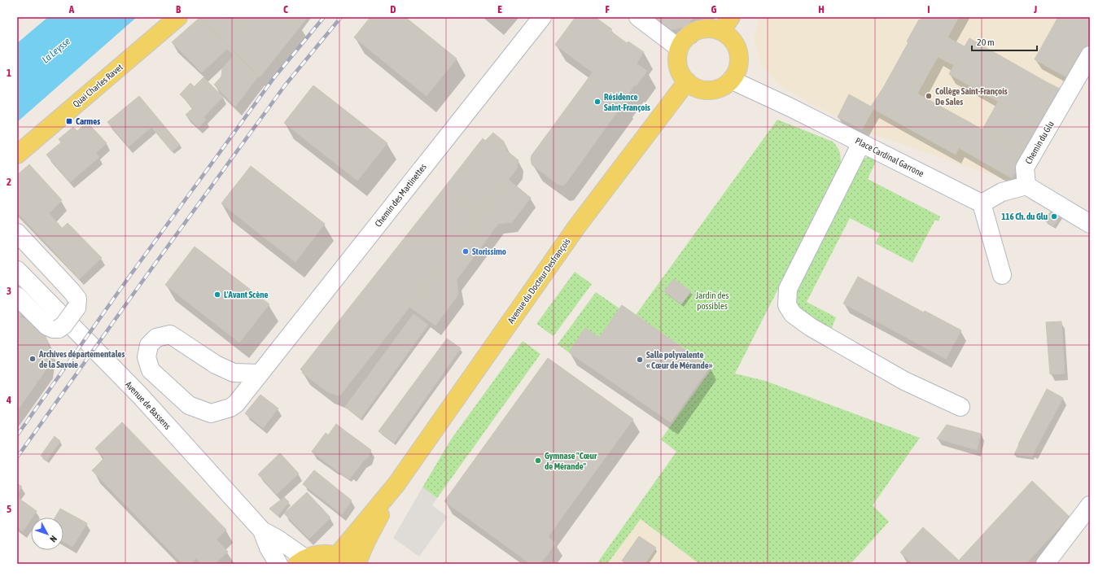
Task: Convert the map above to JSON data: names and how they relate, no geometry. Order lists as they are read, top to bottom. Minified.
{"streets":{"main road":["Quai Charles Ravet","Avenue du Docteur Desfrançois"],"street":["Chemin du Glu","Place Cardinal Garrone","Chemin des Martinettes","Avenue de Bassens"]},"crossings":[["Place Cardinal Garrone","Avenue du Docteur Desfrançois"]],"water":["La Leysse"],"parks":["Jardin des possibles"],"places":{"other":["Collège Saint-François De Sales","Résidence Saint-François","116 Ch. du Glu","Storissimo","L'Avant Scène","Archives départementales de la Savoie","Salle polyvalente « Cœur de Mérande»","Gymnase \"Cœur de Mérande\""],"transit":["Carmes"]},"scale_bar":"20 m","north":"bottom right","grid":{"columns":["A","B","C","D","E","F","G","H","I","J"],"rows":["1","2","3","4","5"]}}
